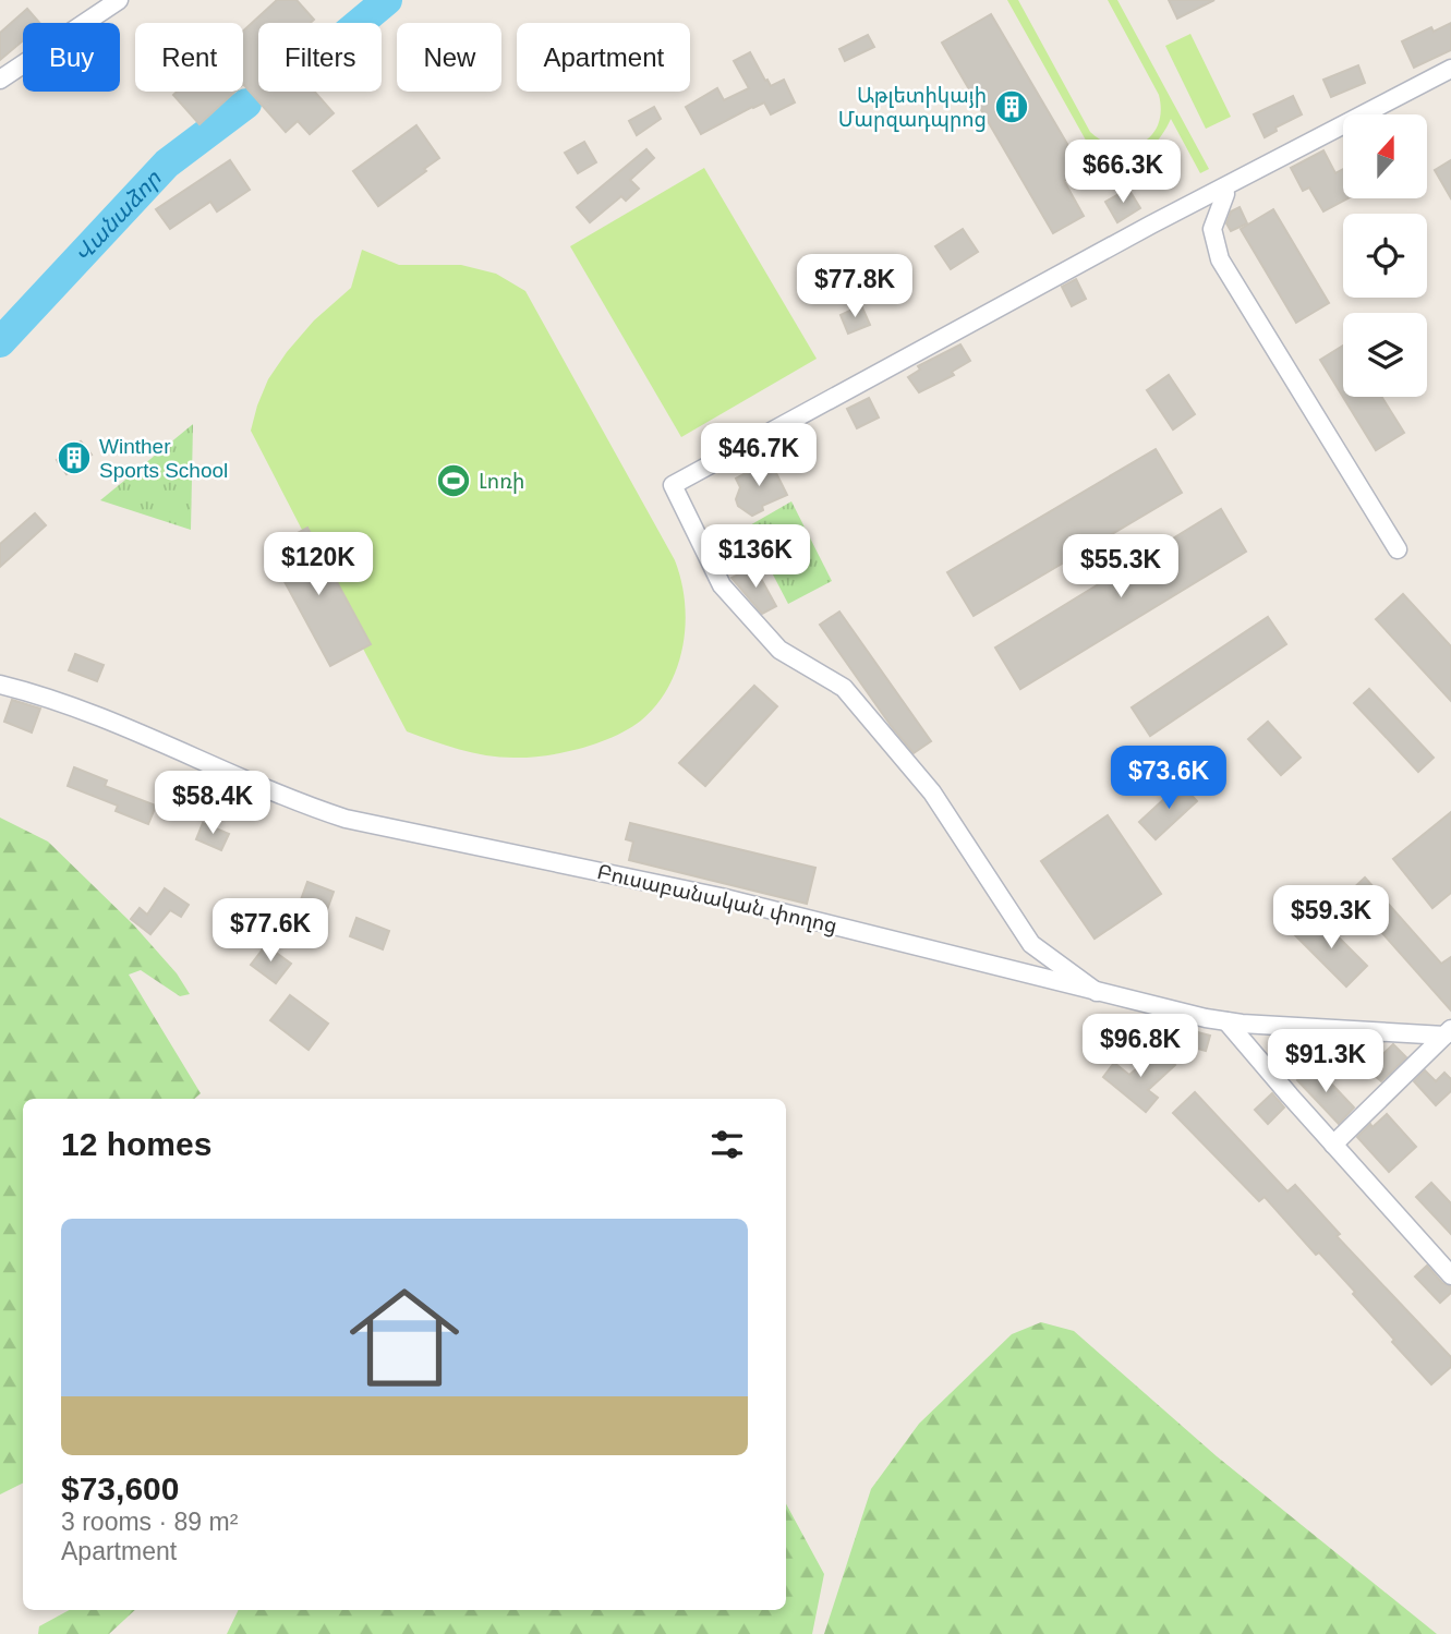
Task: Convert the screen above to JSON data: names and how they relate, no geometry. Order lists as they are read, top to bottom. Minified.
{"streets":{"street":["Բուսաբանական փողոց"]},"water":["Վանաձոր"],"places":{"building":["Աթլետիկայի Մարզադպրոց","Winther Sports School"],"sports":["Լոռի"]},"north":"top","page":{"chip":["Buy","Rent","Filters","New","Apartment"],"price":["$66.3K","$77.8K","$46.7K","$136K","$120K","$55.3K","$73.6K","$58.4K","$59.3K","$77.6K","$96.8K","$91.3K"],"heading":"12 homes","list":[{"name":"$73,600","note":"3 rooms · 89 m² · Apartment"}]}}
